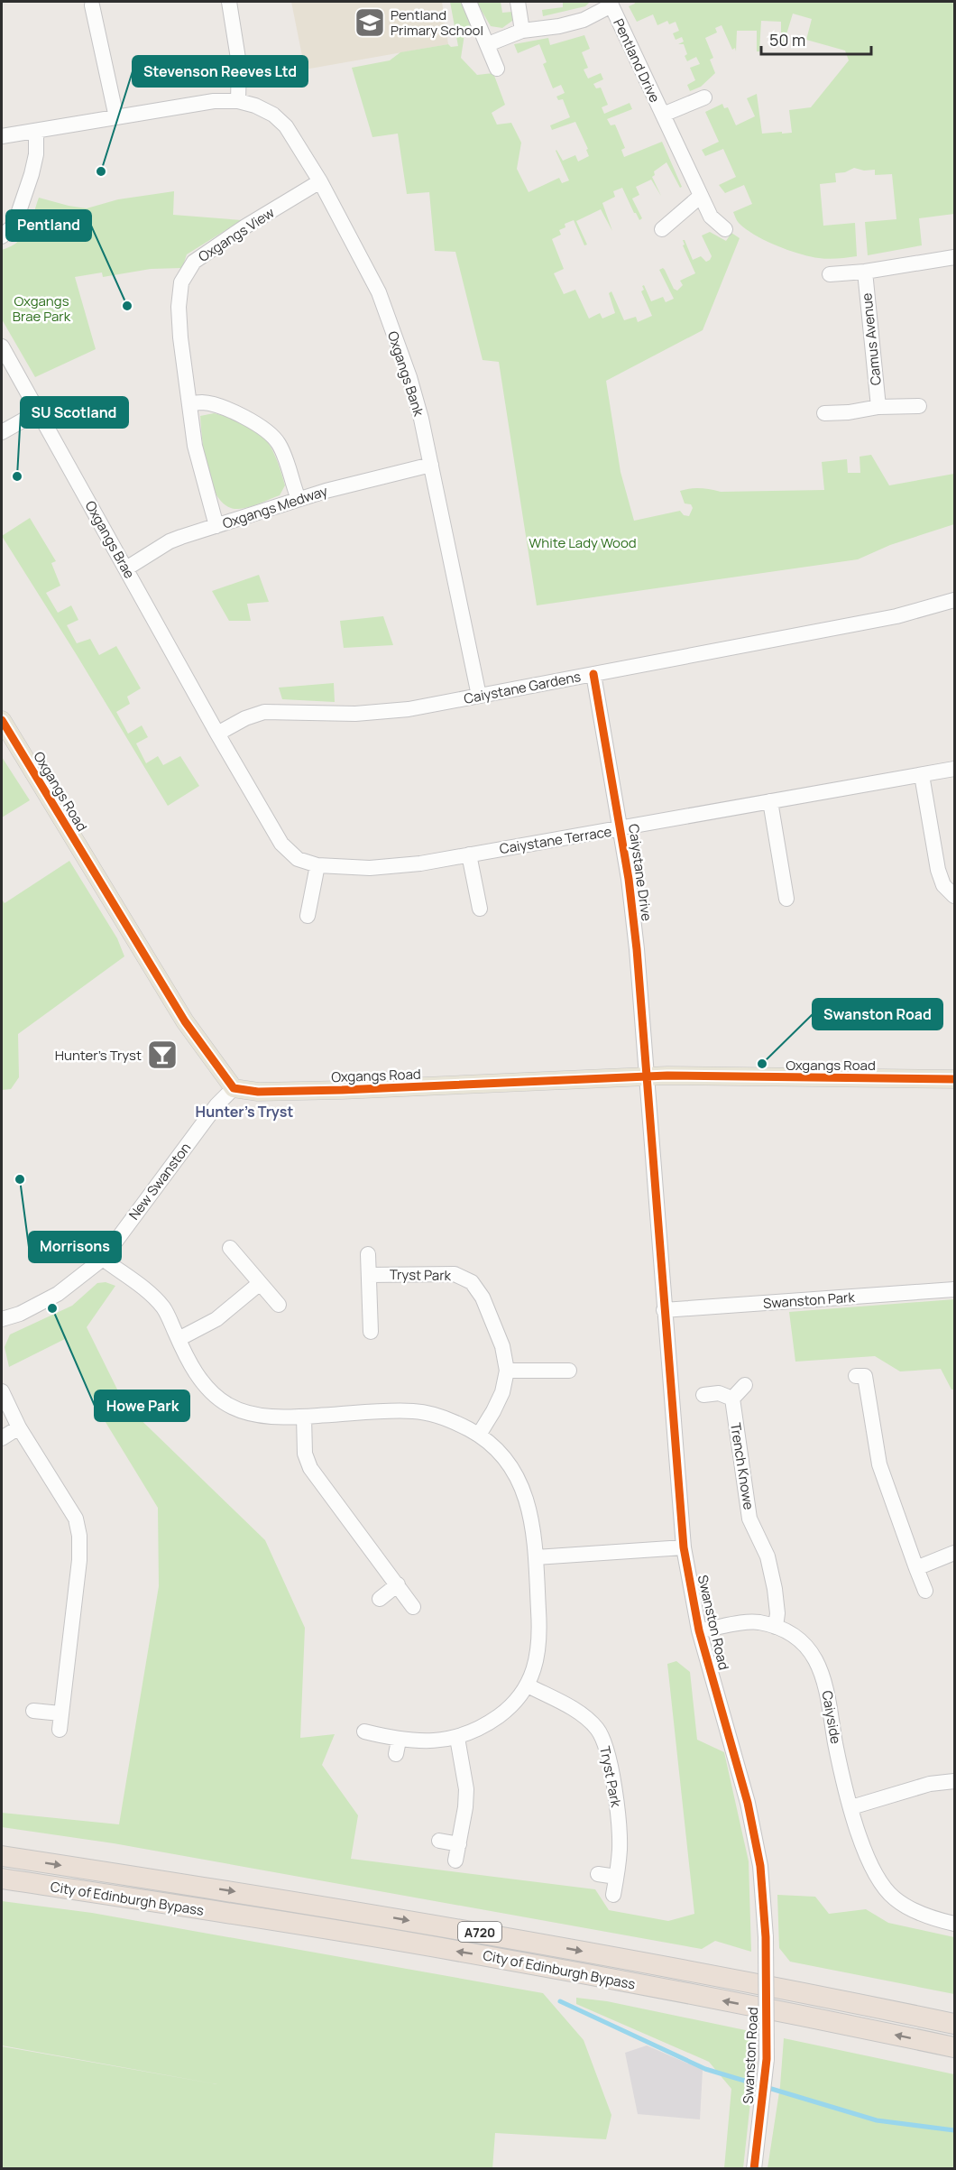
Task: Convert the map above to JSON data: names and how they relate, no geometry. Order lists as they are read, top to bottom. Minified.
{"streets":{"highway":["City of Edinburgh Bypass","A720"],"main road":["Oxgangs Road"],"street":["Pentland Drive","Oxgangs View","Camus Avenue","Oxgangs Bank","Oxgangs Medway","Oxgangs Brae","Caiystane Gardens","Caiystane Terrace","Caiystane Drive","New Swanston","Tryst Park","Swanston Park","Trench Knowe","Swanston Road","Caiyside"]},"crossings":[["Oxgangs View","Oxgangs Bank"],["Oxgangs View","Oxgangs Medway"],["Oxgangs Bank","Oxgangs Medway"],["Oxgangs Bank","Caiystane Gardens"],["Oxgangs Medway","Oxgangs Brae"],["Oxgangs Brae","Caiystane Gardens"],["Oxgangs Brae","Caiystane Terrace"],["Caiystane Gardens","Caiystane Terrace"],["Caiystane Gardens","Caiystane Drive"],["Oxgangs Road","Caiystane Drive"],["Oxgangs Road","New Swanston"],["Oxgangs Road","Swanston Road"],["Caiystane Terrace","Caiystane Drive"],["Caiystane Drive","Swanston Road"],["Swanston Park","Swanston Road"],["Trench Knowe","Caiyside"],["Swanston Road","Caiyside"]],"districts":["Hunter's Tryst"],"parks":["Oxgangs Brae Park","White Lady Wood"],"places":{"school or university":["Pentland Primary School"],"other":["Stevenson Reeves Ltd","Pentland","SU Scotland","Swanston Road","Morrisons","Howe Park"],"bar":["Hunter's Tryst"]},"scale_bar":"50 m"}
